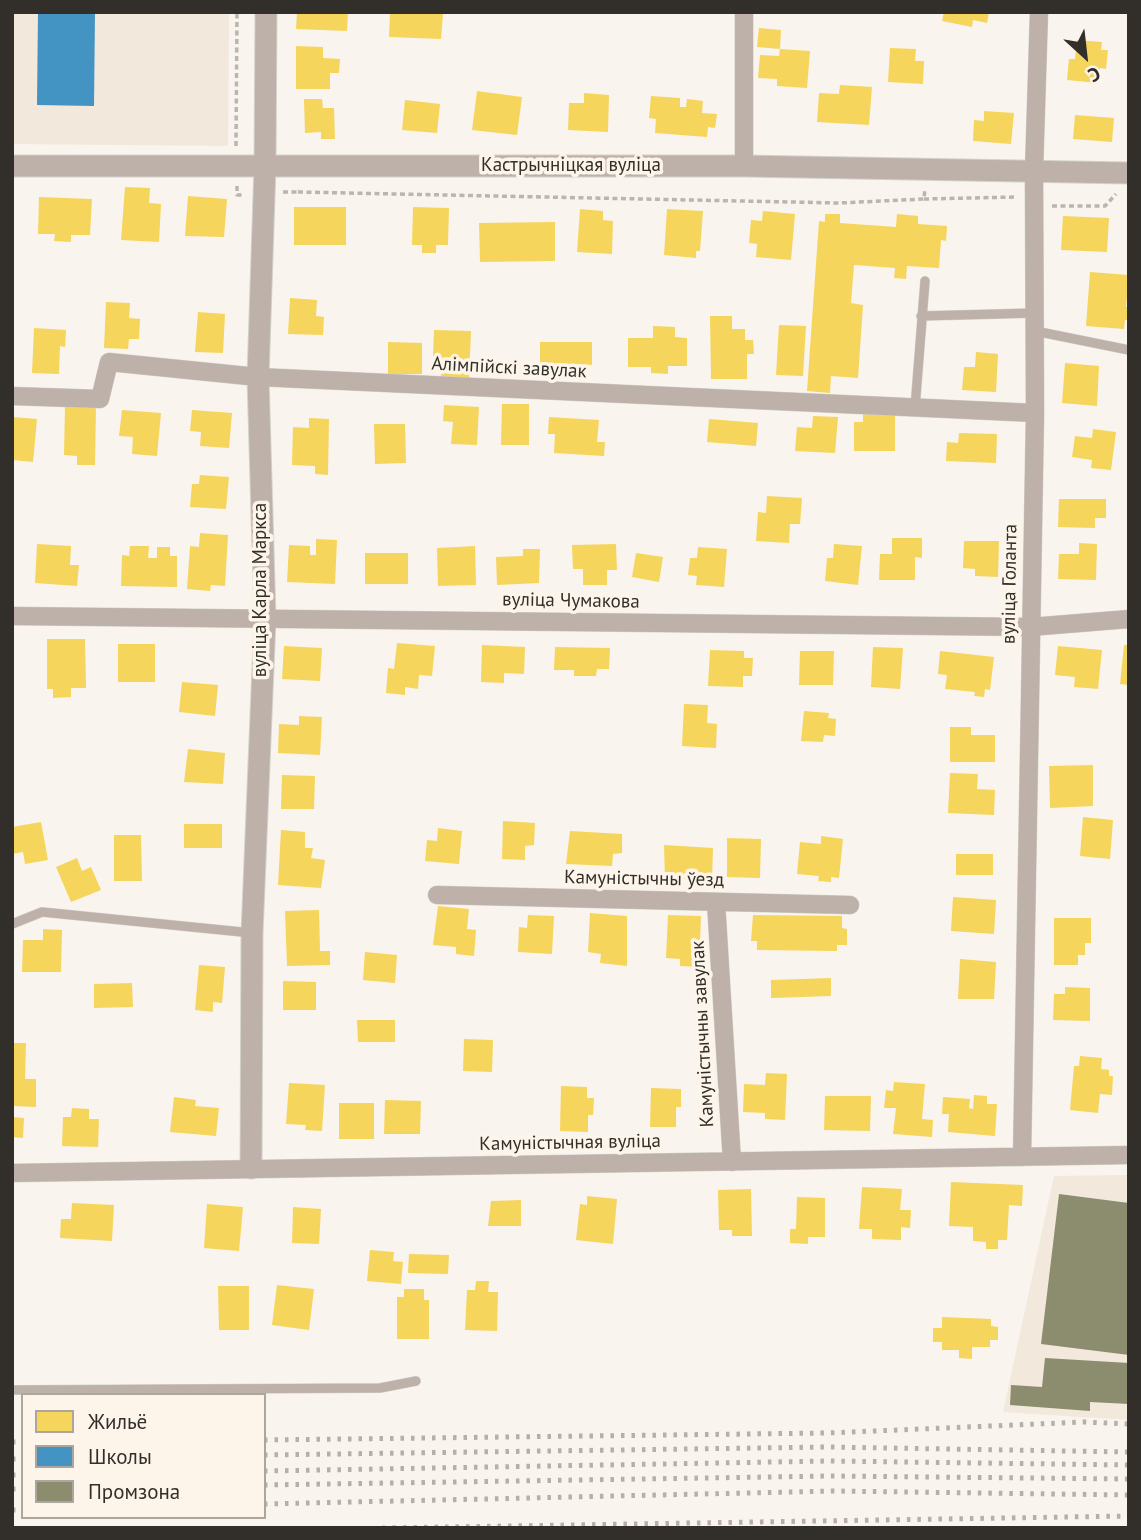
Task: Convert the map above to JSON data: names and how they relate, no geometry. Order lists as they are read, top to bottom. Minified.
{"streets":{"street":["Кастрычніцкая вуліца","Алімпійскі завулак","вуліца Голанта","вуліца Карла Маркса","вуліца Чумакова","Камуністычны ўезд","Камуністычны завулак","Камуністычная вуліца"]},"crossings":[["Кастрычніцкая вуліца","вуліца Голанта"],["Кастрычніцкая вуліца","вуліца Карла Маркса"],["Алімпійскі завулак","вуліца Голанта"],["Алімпійскі завулак","вуліца Карла Маркса"],["вуліца Голанта","вуліца Чумакова"],["вуліца Голанта","Камуністычная вуліца"],["вуліца Карла Маркса","вуліца Чумакова"],["вуліца Карла Маркса","Камуністычная вуліца"],["Камуністычны ўезд","Камуністычны завулак"],["Камуністычны завулак","Камуністычная вуліца"]],"legend":["Жильё","Школы","Промзона"],"north":"bottom right"}
